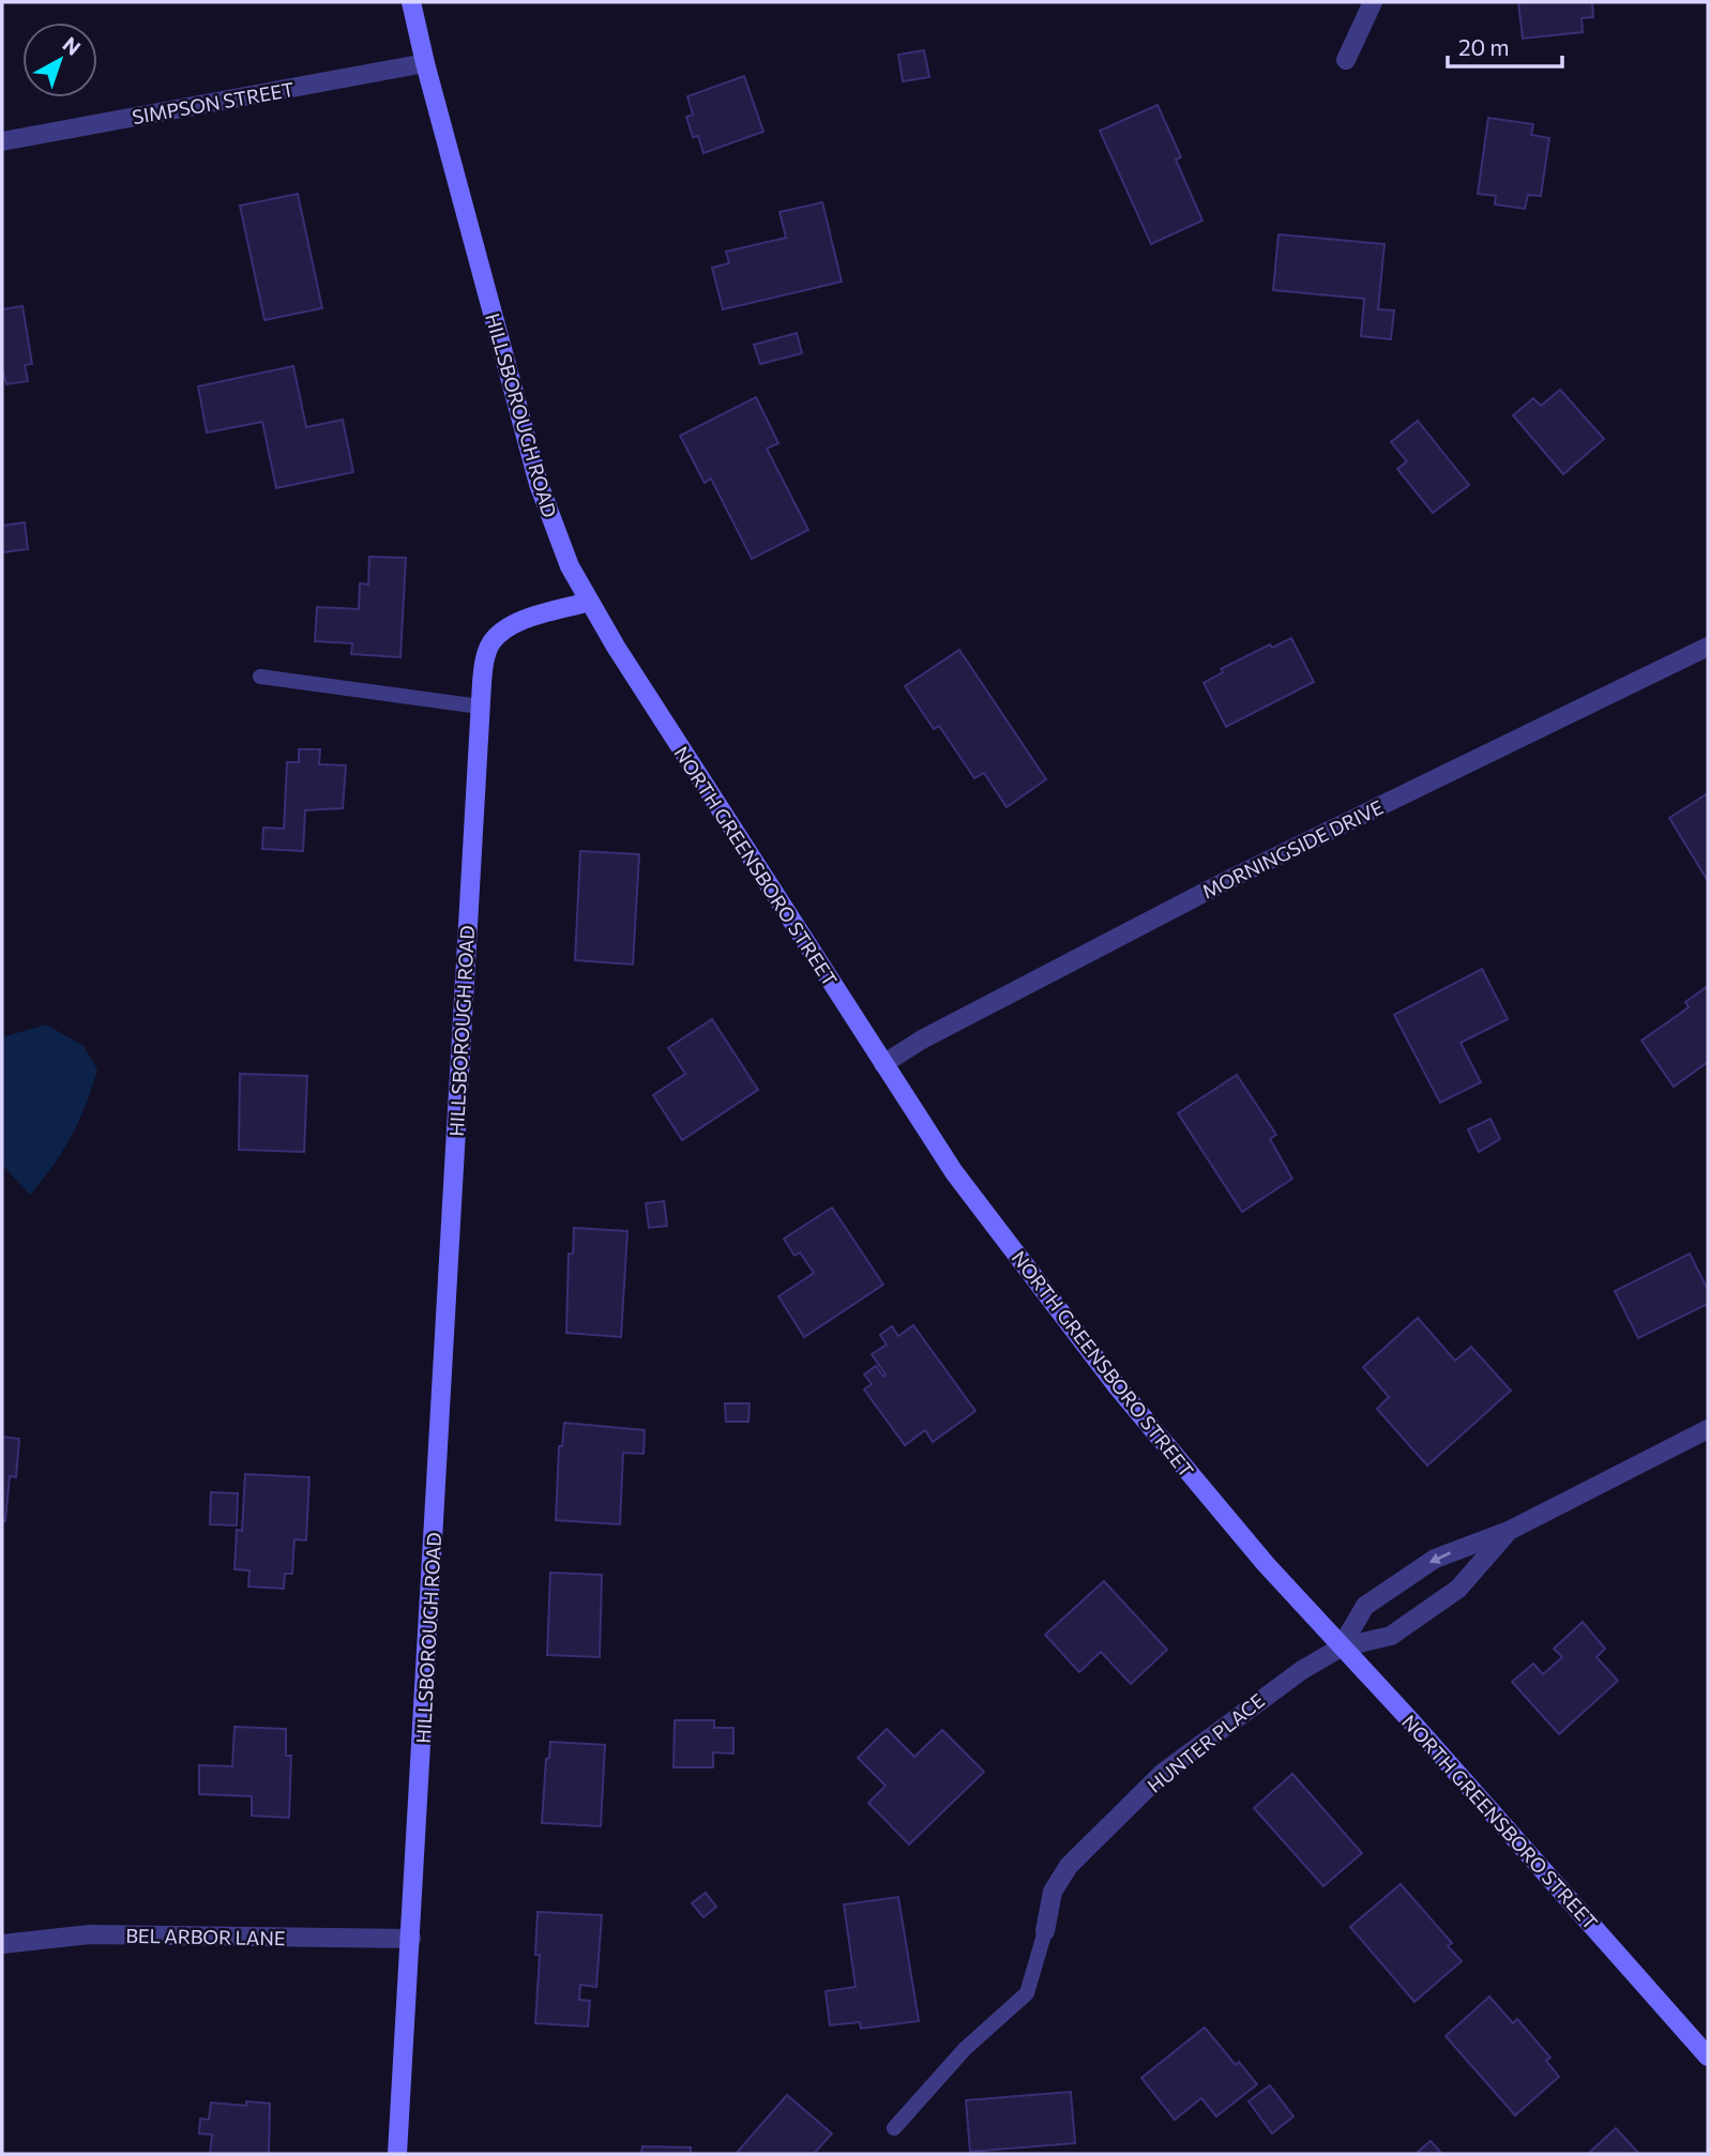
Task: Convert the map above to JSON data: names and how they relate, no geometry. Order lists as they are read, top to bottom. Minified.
{"streets":{"main road":["HILLSBOROUGH ROAD","NORTH GREENSBORO STREET"],"street":["SIMPSON STREET","MORNINGSIDE DRIVE","HUNTER PLACE","BEL ARBOR LANE"]},"crossings":[["SIMPSON STREET","HILLSBOROUGH ROAD"],["HILLSBOROUGH ROAD","NORTH GREENSBORO STREET"],["HILLSBOROUGH ROAD","BEL ARBOR LANE"],["MORNINGSIDE DRIVE","NORTH GREENSBORO STREET"],["NORTH GREENSBORO STREET","HUNTER PLACE"]],"scale_bar":"20 m","north":"top right"}
